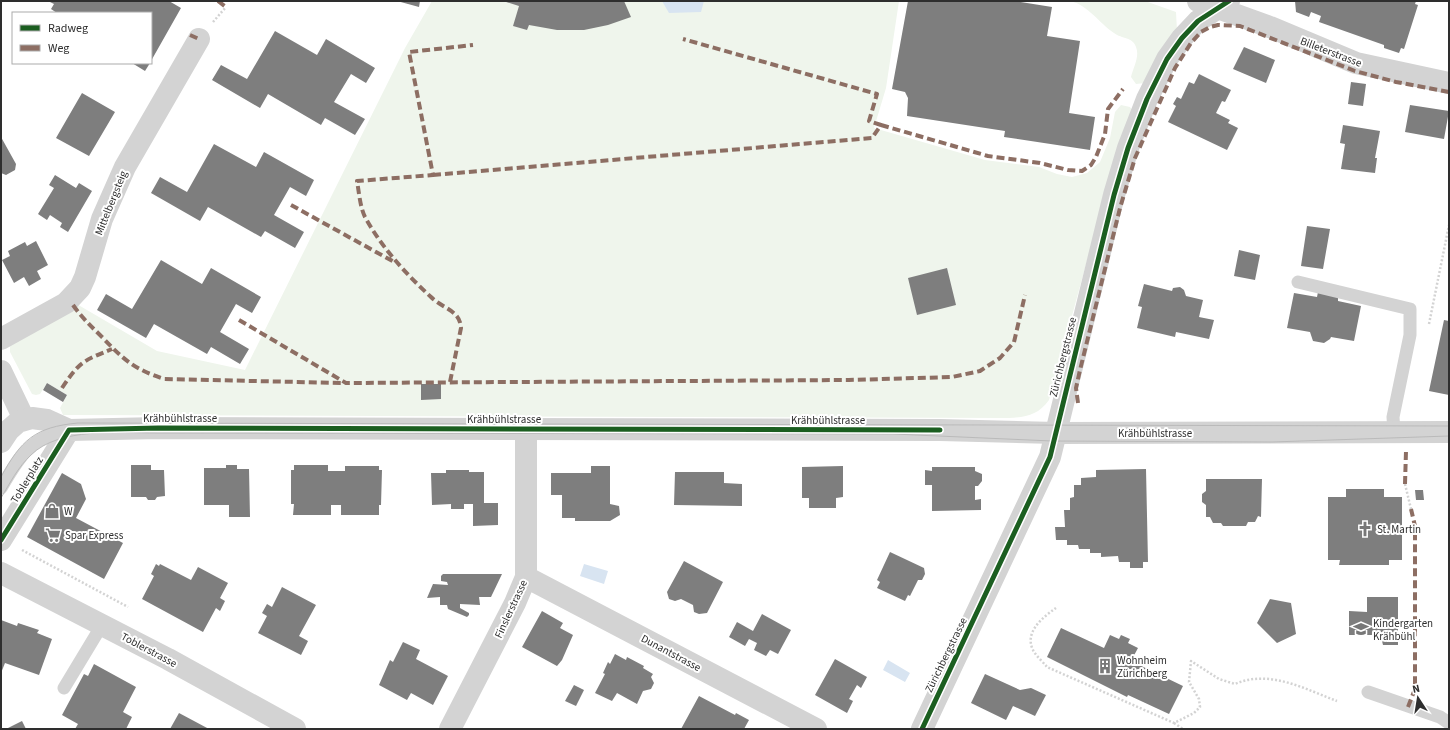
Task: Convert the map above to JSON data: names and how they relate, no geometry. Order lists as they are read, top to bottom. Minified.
{"streets":{"street":["Billeterstrasse","Mittelbergsteig","Zürichbergstrasse","Krähbühlstrasse","Toblerplatz","Finslerstrasse","Toblerstrasse","Dunantstrasse"]},"crossings":[["Billeterstrasse","Zürichbergstrasse"],["Zürichbergstrasse","Krähbühlstrasse"],["Krähbühlstrasse","Toblerplatz"],["Krähbühlstrasse","Finslerstrasse"],["Finslerstrasse","Dunantstrasse"]],"places":{"shop":["W"],"church":["St. Martin"],"supermarket":["Spar Express"],"school or university":["Kindergarten Krähbühl"],"building":["Wohnheim Zürichberg"]},"legend":["Radweg","Weg"],"north":"top"}
